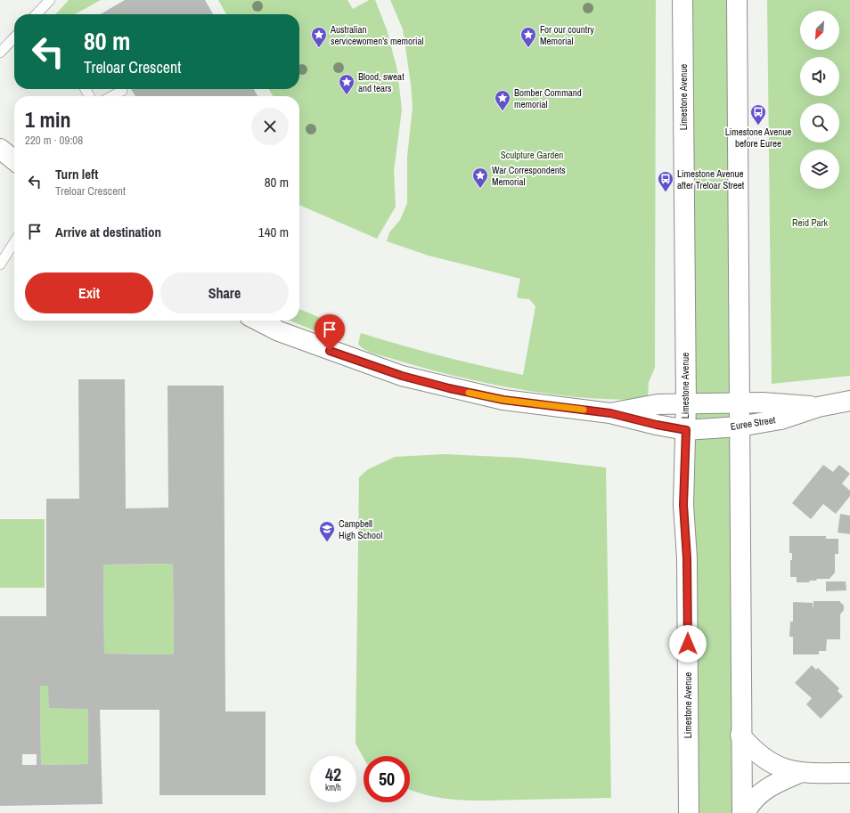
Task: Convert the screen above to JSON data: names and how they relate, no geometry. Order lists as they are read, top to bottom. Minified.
{"streets":{"main road":["Limestone Avenue","Euree Street"]},"crossings":[["Limestone Avenue","Euree Street"]],"parks":["Sculpture Garden","Reid Park"],"places":{"place":["Australian servicewomen's memorial","For our country Memorial","Blood, sweat and tears","Bomber Command memorial","War Correspondents Memorial"],"bus stop":["Limestone Avenue before Euree","Limestone Avenue after Treloar Street"],"school or university":["Campbell High School"]},"north":"bottom left","page":{"turn":["80 m","Treloar Crescent"],"heading":["1 min","220 m · 09:08"],"list":[{"name":"Turn left","note":"Treloar Crescent","value":"80 m"},{"name":"Arrive at destination","value":"140 m"}],"buttons":["Exit","Share"],"speed":"42 km/h","limit":"50"}}
